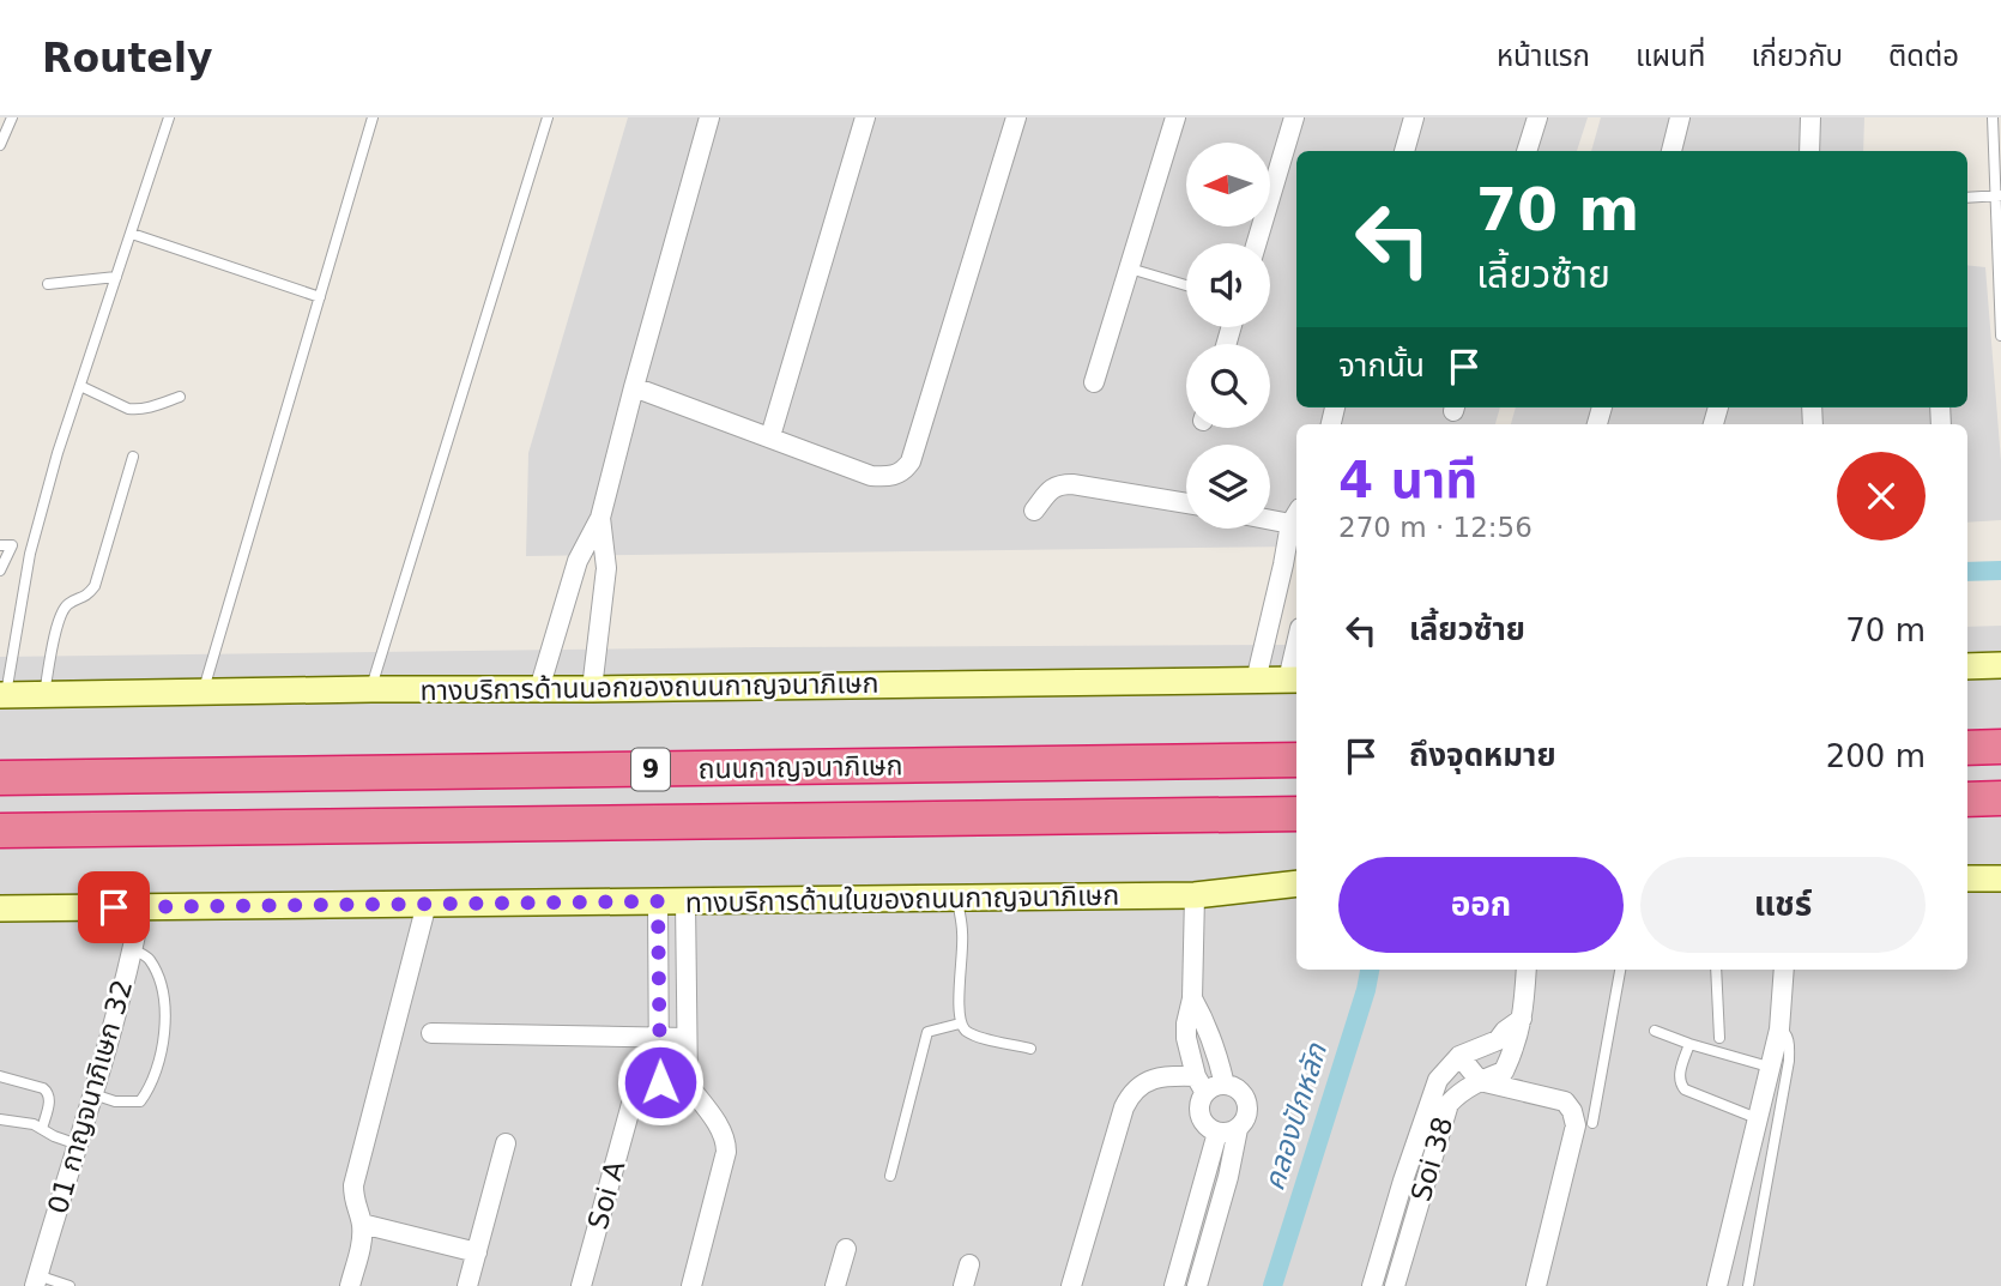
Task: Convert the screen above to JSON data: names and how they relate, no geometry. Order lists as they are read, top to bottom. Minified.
{"streets":{"highway":["ถนนกาญจนาภิเษก","9"],"main road":["ทางบริการด้านนอกของถนนกาญจนาภิเษก","ทางบริการด้านในของถนนกาญจนาภิเษก"],"street":["01 กาญจนาภิเษก 32","Soi 38","Soi A"]},"crossings":[["ทางบริการด้านในของถนนกาญจนาภิเษก","01 กาญจนาภิเษก 32"]],"water":["คลองปักหลัก"],"north":"left","page":{"header":"Routely","nav":["หน้าแรก","แผนที่","เกี่ยวกับ","ติดต่อ"],"turn":["70 m","เลี้ยวซ้าย"],"then":"จากนั้น","heading":["4 นาที","270 m · 12:56"],"list":[{"name":"เลี้ยวซ้าย","value":"70 m"},{"name":"ถึงจุดหมาย","value":"200 m"}],"buttons":["ออก","แชร์"]}}
